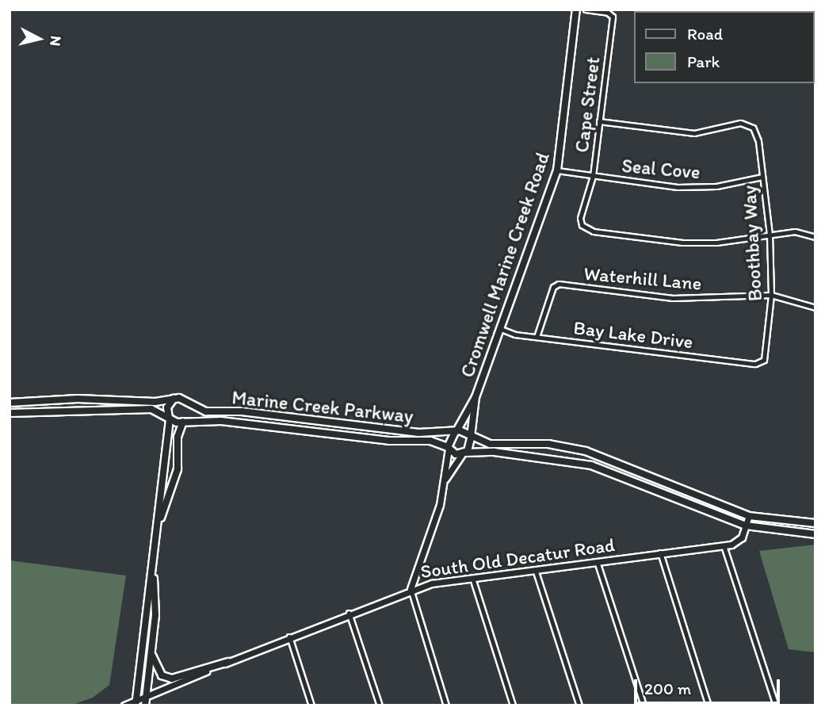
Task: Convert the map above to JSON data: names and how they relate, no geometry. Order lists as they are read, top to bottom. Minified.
{"streets":{"main road":["Cromwell Marine Creek Road","Marine Creek Parkway"],"street":["Cape Street","Seal Cove","Boothbay Way","Waterhill Lane","Bay Lake Drive","South Old Decatur Road"]},"crossings":[["Cape Street","Seal Cove"],["Cape Street","Boothbay Way"],["Seal Cove","Boothbay Way"],["Seal Cove","Cromwell Marine Creek Road"],["Boothbay Way","Waterhill Lane"],["Boothbay Way","Bay Lake Drive"],["Cromwell Marine Creek Road","Bay Lake Drive"],["Cromwell Marine Creek Road","Marine Creek Parkway"],["Waterhill Lane","Bay Lake Drive"]],"legend":["Road","Park"],"scale_bar":"200 m","north":"right"}
